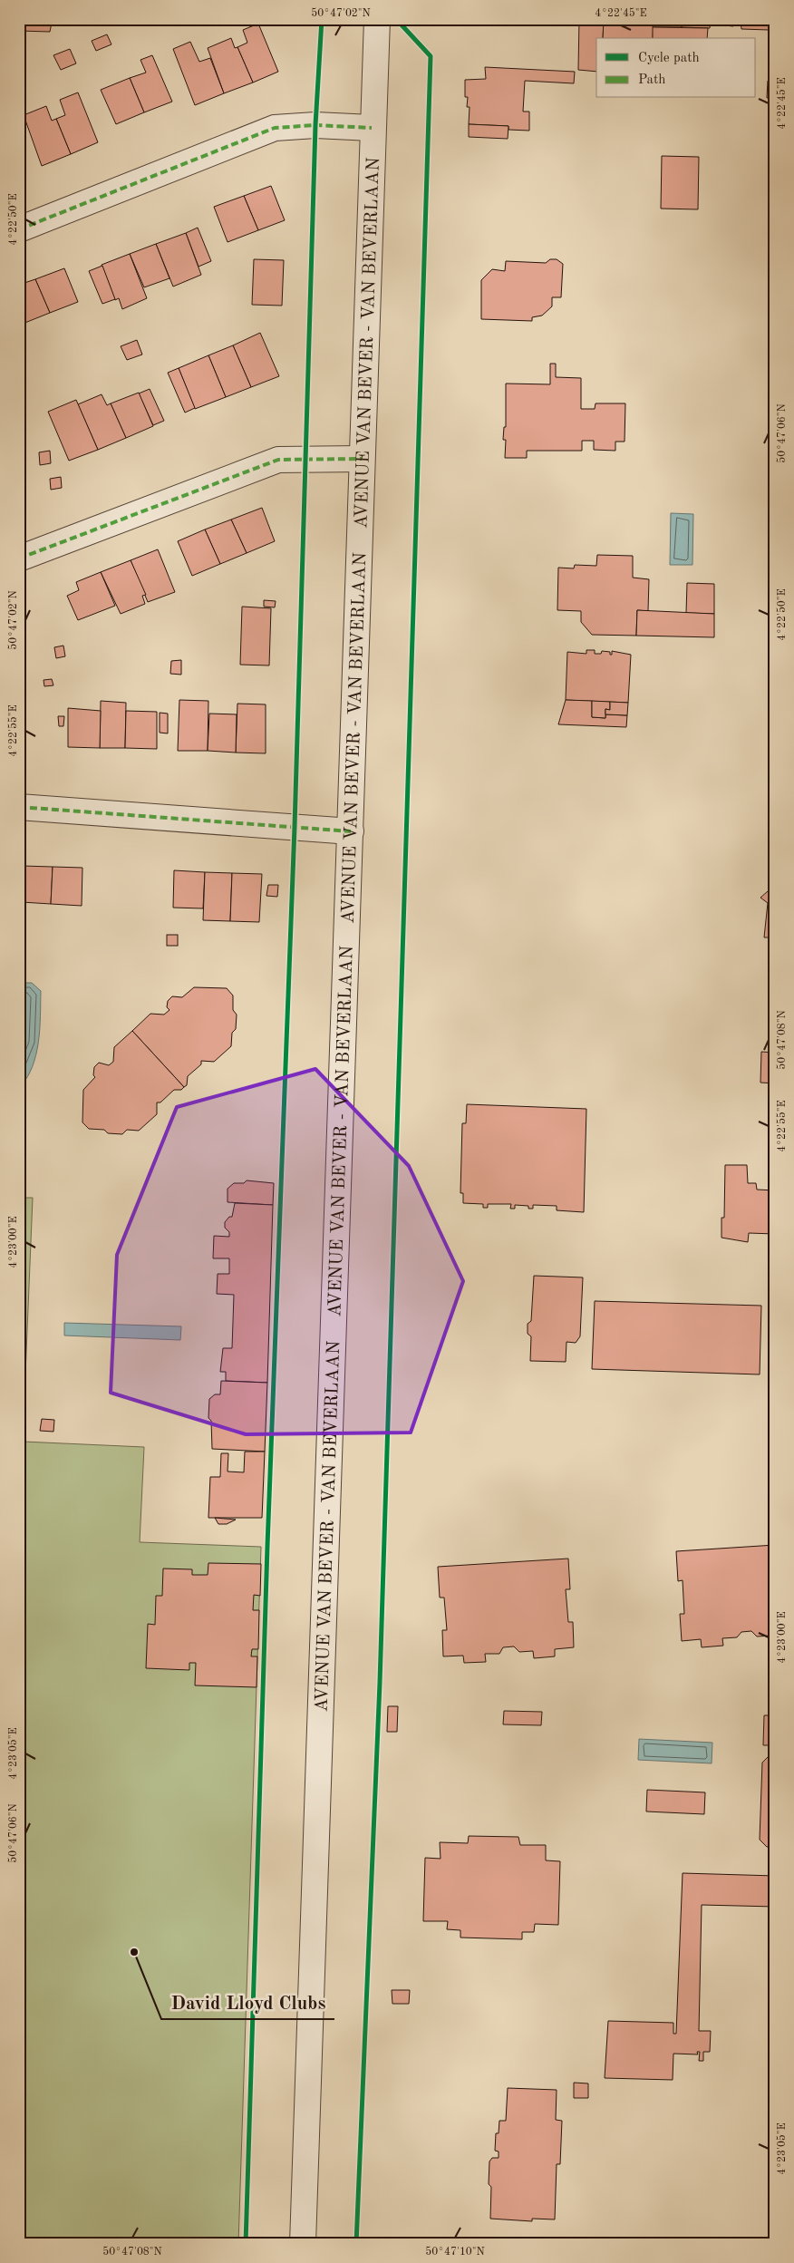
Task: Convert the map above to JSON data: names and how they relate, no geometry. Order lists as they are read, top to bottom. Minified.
{"streets":{"street":["AVENUE VAN BEVER - VAN BEVERLAAN"]},"places":["David Lloyd Clubs"],"legend":["Cycle path","Path"],"coordinates":["50°47'02\"N","4°22'45\"E","4°22'50\"E","50°47'06\"N","4°22'55\"E","50°47'08\"N","4°23'00\"E","4°23'05\"E","50°47'10\"N"]}
